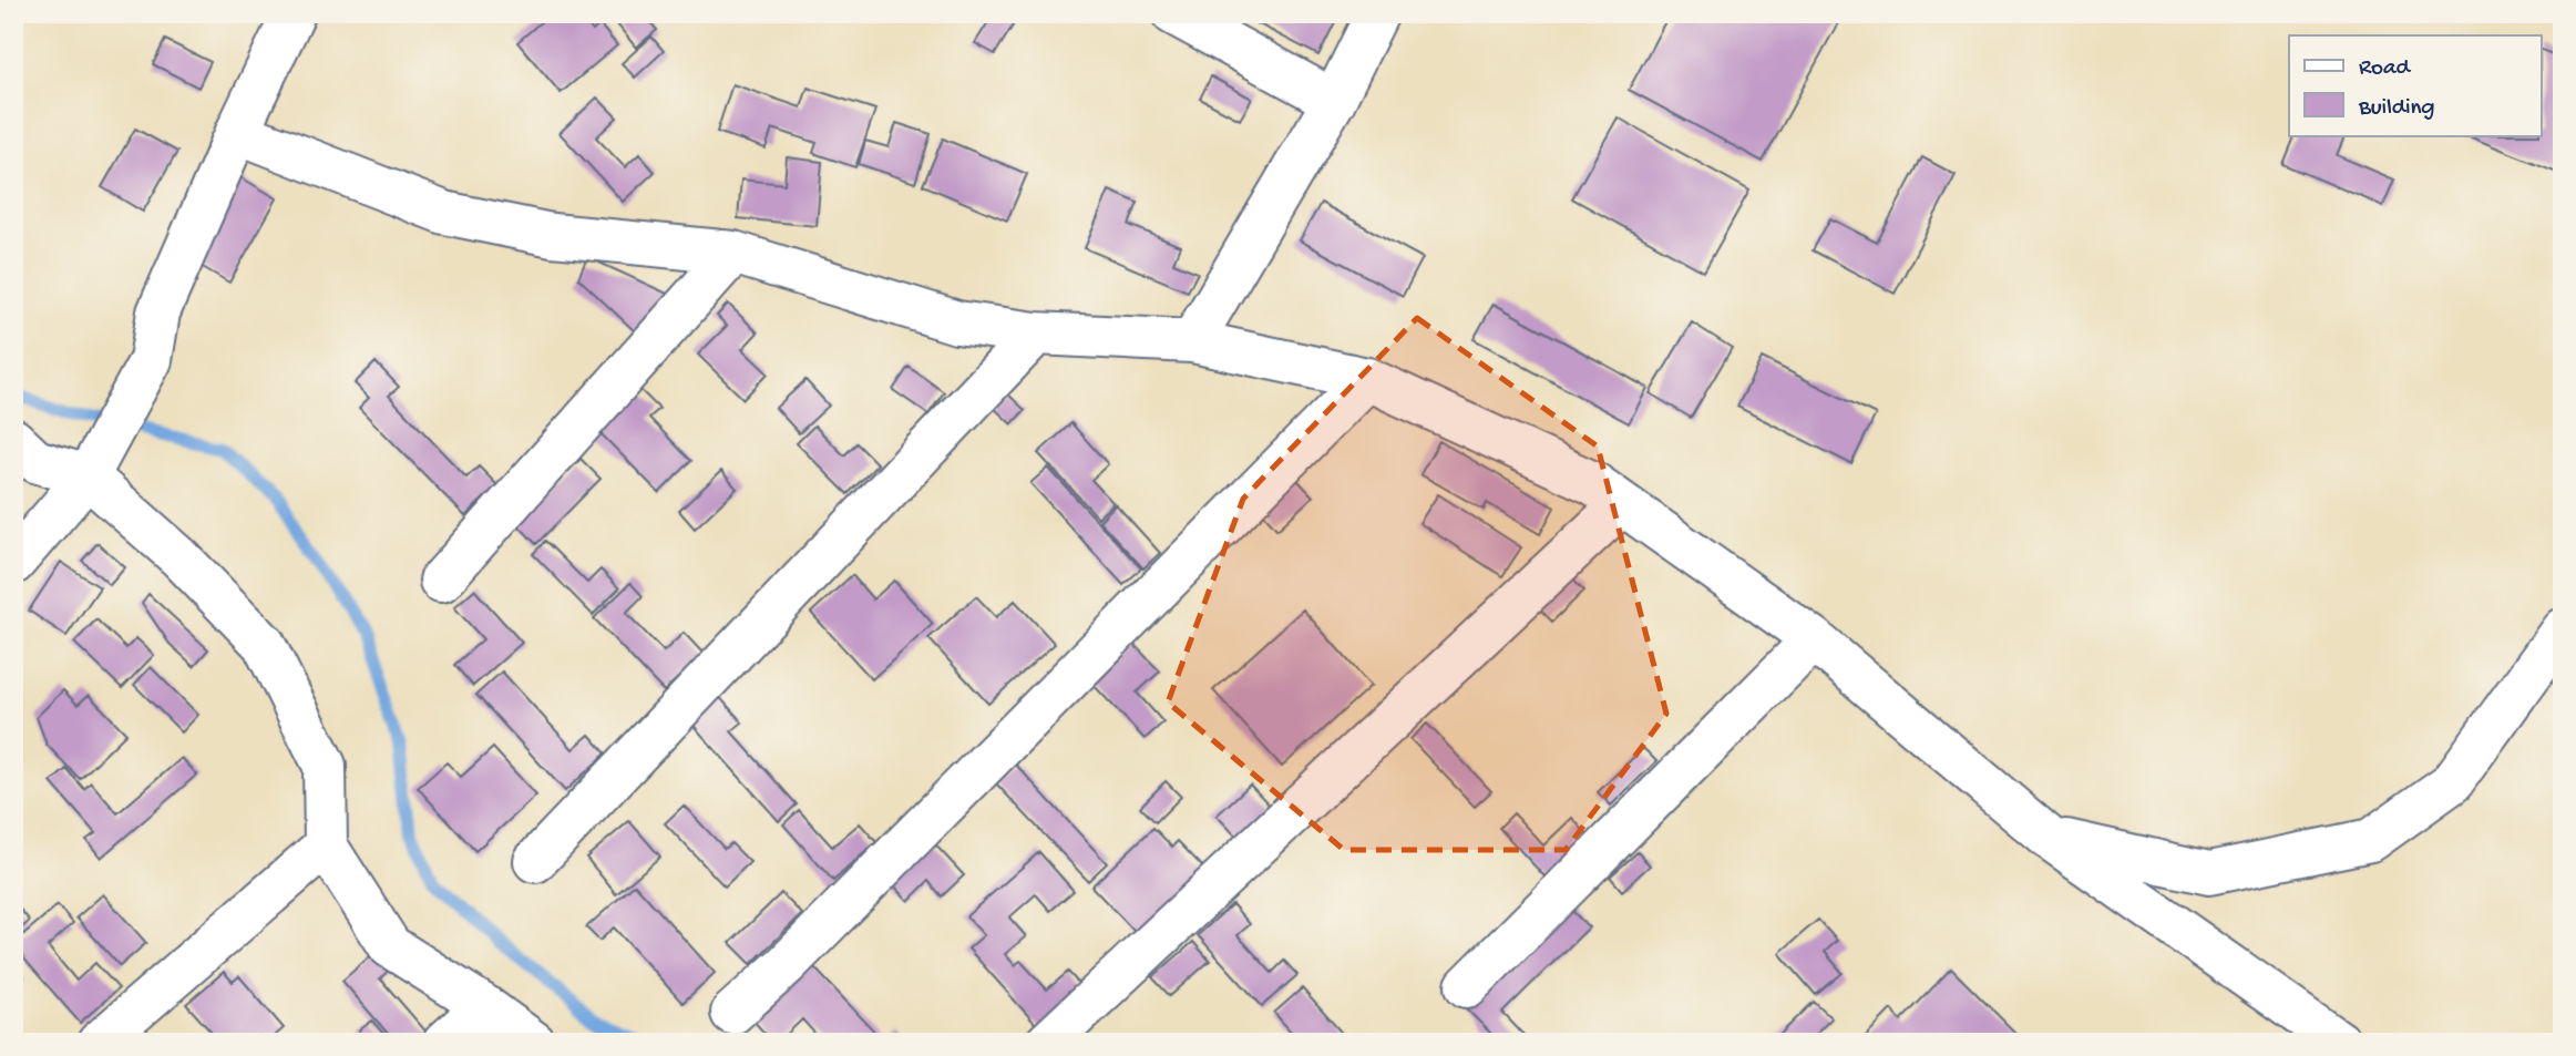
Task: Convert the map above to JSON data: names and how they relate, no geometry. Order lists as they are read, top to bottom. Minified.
{"legend":["Road","Building"]}
